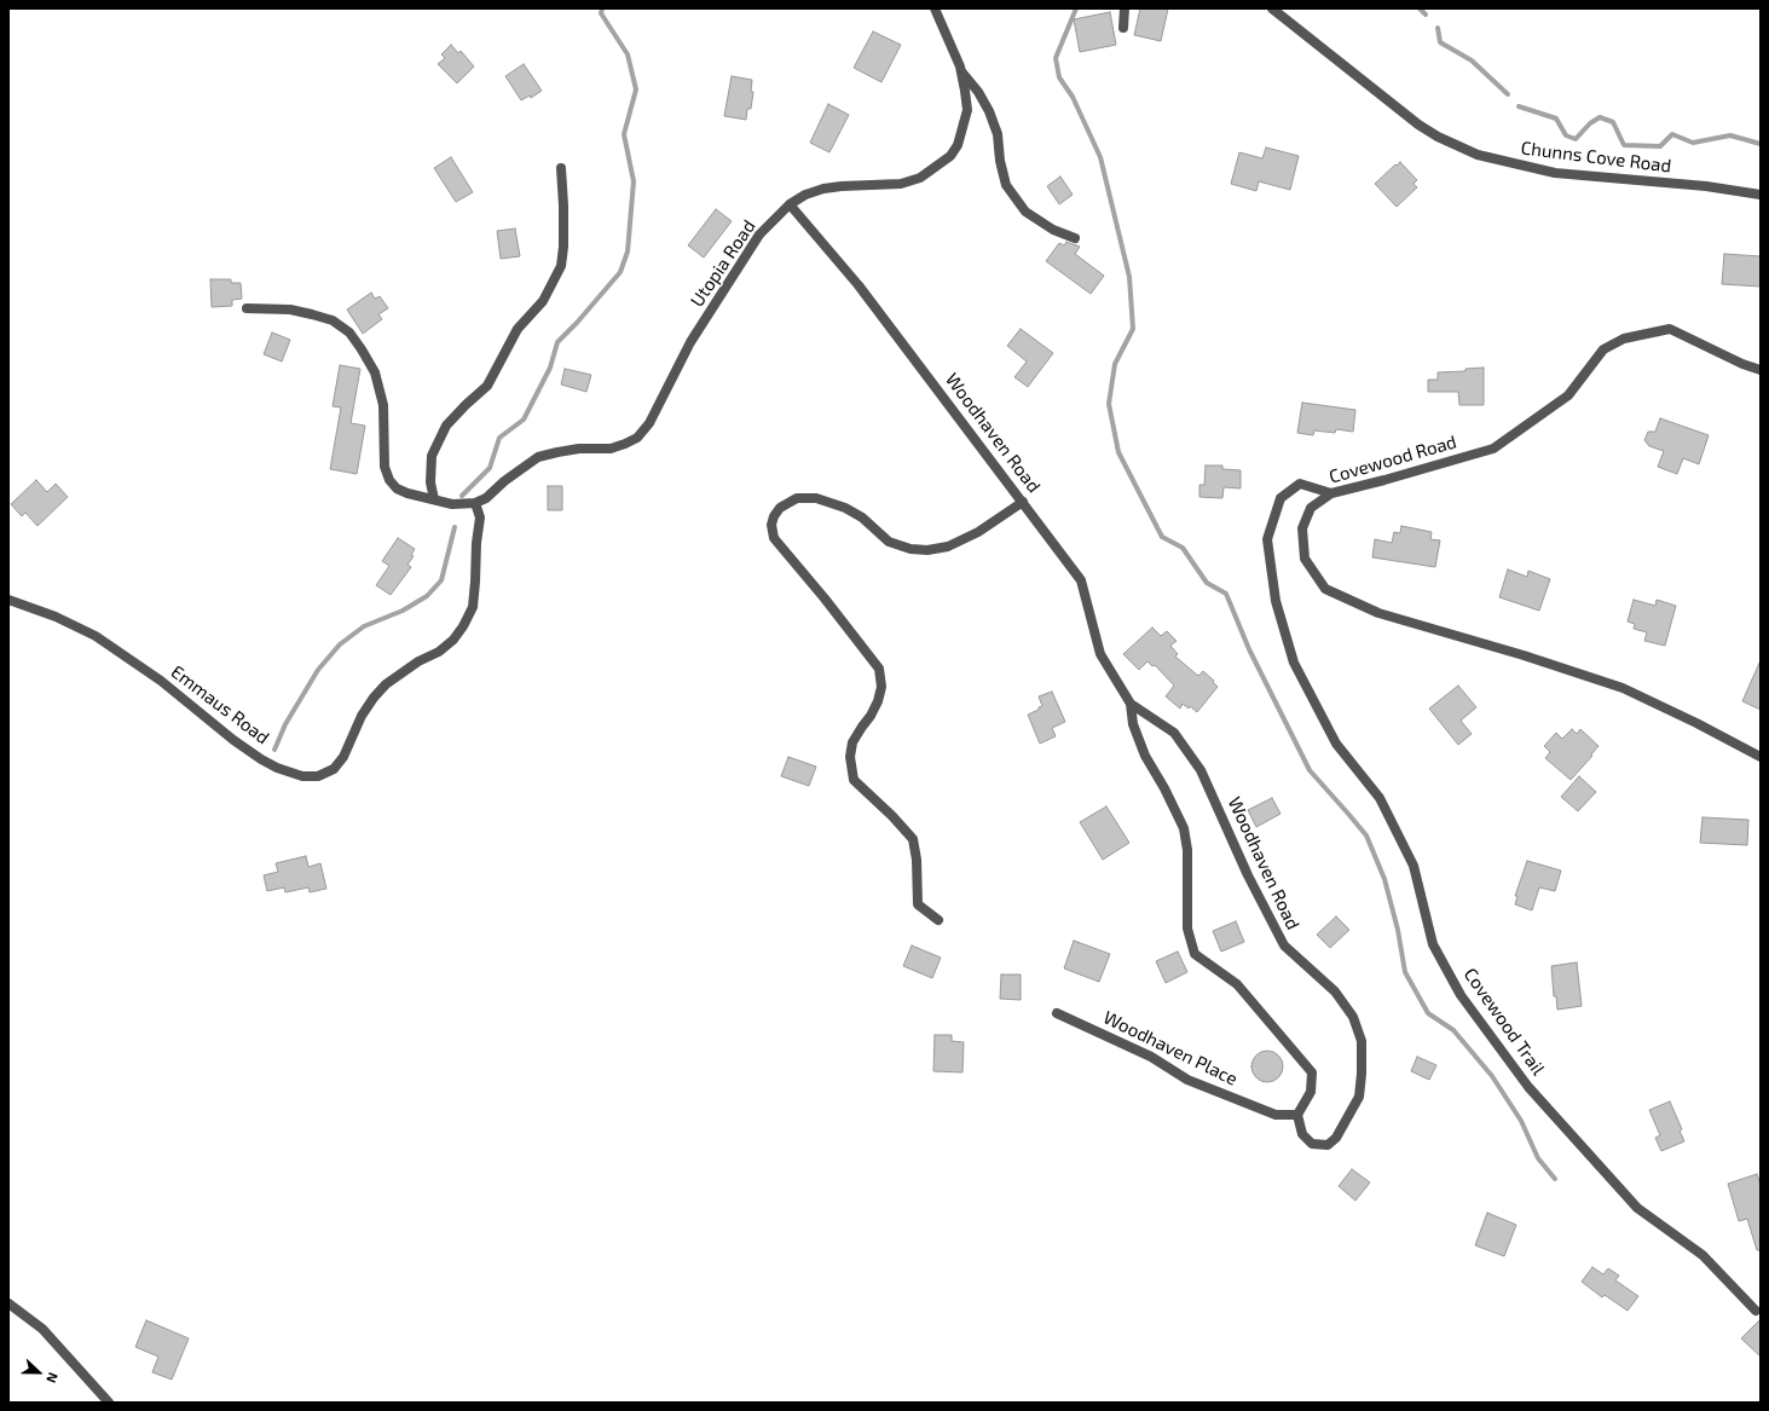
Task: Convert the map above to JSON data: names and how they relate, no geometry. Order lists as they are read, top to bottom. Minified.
{"streets":{"street":["Chunns Cove Road","Utopia Road","Woodhaven Road","Covewood Road","Emmaus Road","Covewood Trail","Woodhaven Place"]},"crossings":[["Utopia Road","Woodhaven Road"],["Utopia Road","Emmaus Road"],["Woodhaven Road","Woodhaven Place"],["Covewood Road","Covewood Trail"]],"north":"right"}
